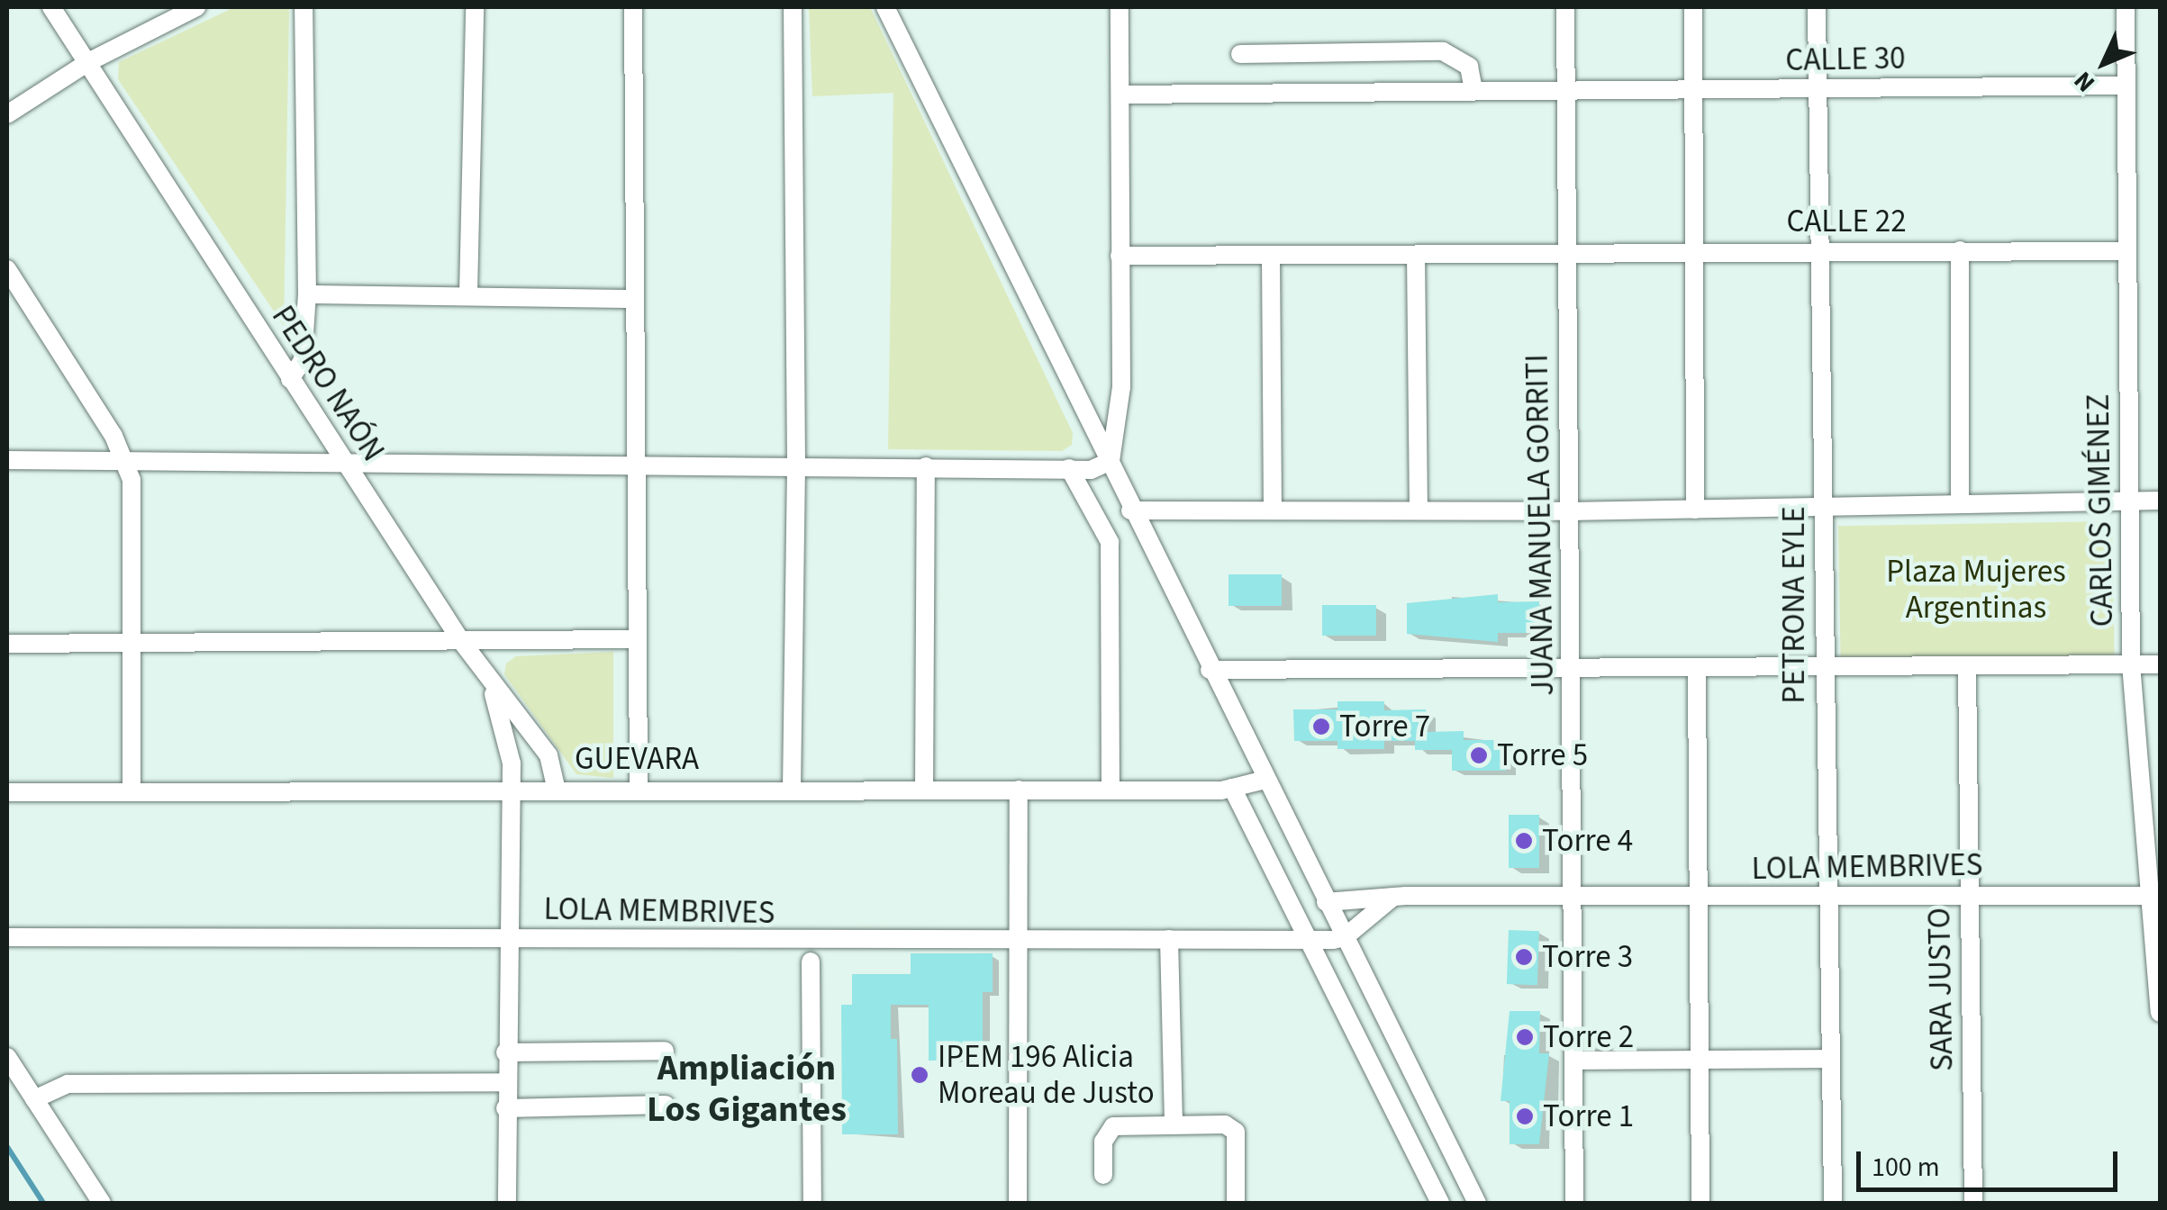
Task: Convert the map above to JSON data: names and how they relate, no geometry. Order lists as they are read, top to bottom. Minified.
{"streets":{"street":["CALLE 30","CALLE 22","PEDRO NAÓN","CARLOS GIMÉNEZ","JUANA MANUELA GORRITI","PETRONA EYLE","GUEVARA","LOLA MEMBRIVES","SARA JUSTO"]},"crossings":[["CALLE 30","CARLOS GIMÉNEZ"],["CALLE 30","JUANA MANUELA GORRITI"],["CALLE 30","PETRONA EYLE"],["CALLE 22","CARLOS GIMÉNEZ"],["CALLE 22","JUANA MANUELA GORRITI"],["CALLE 22","PETRONA EYLE"],["PEDRO NAÓN","GUEVARA"],["CARLOS GIMÉNEZ","LOLA MEMBRIVES"],["JUANA MANUELA GORRITI","LOLA MEMBRIVES"],["PETRONA EYLE","LOLA MEMBRIVES"],["LOLA MEMBRIVES","SARA JUSTO"]],"districts":["Ampliación Los Gigantes"],"parks":["Plaza Mujeres Argentinas"],"places":["Torre 7","Torre 5","Torre 4","Torre 3","Torre 2","IPEM 196 Alicia Moreau de Justo","Torre 1"],"scale_bar":"100 m","north":"bottom left"}
